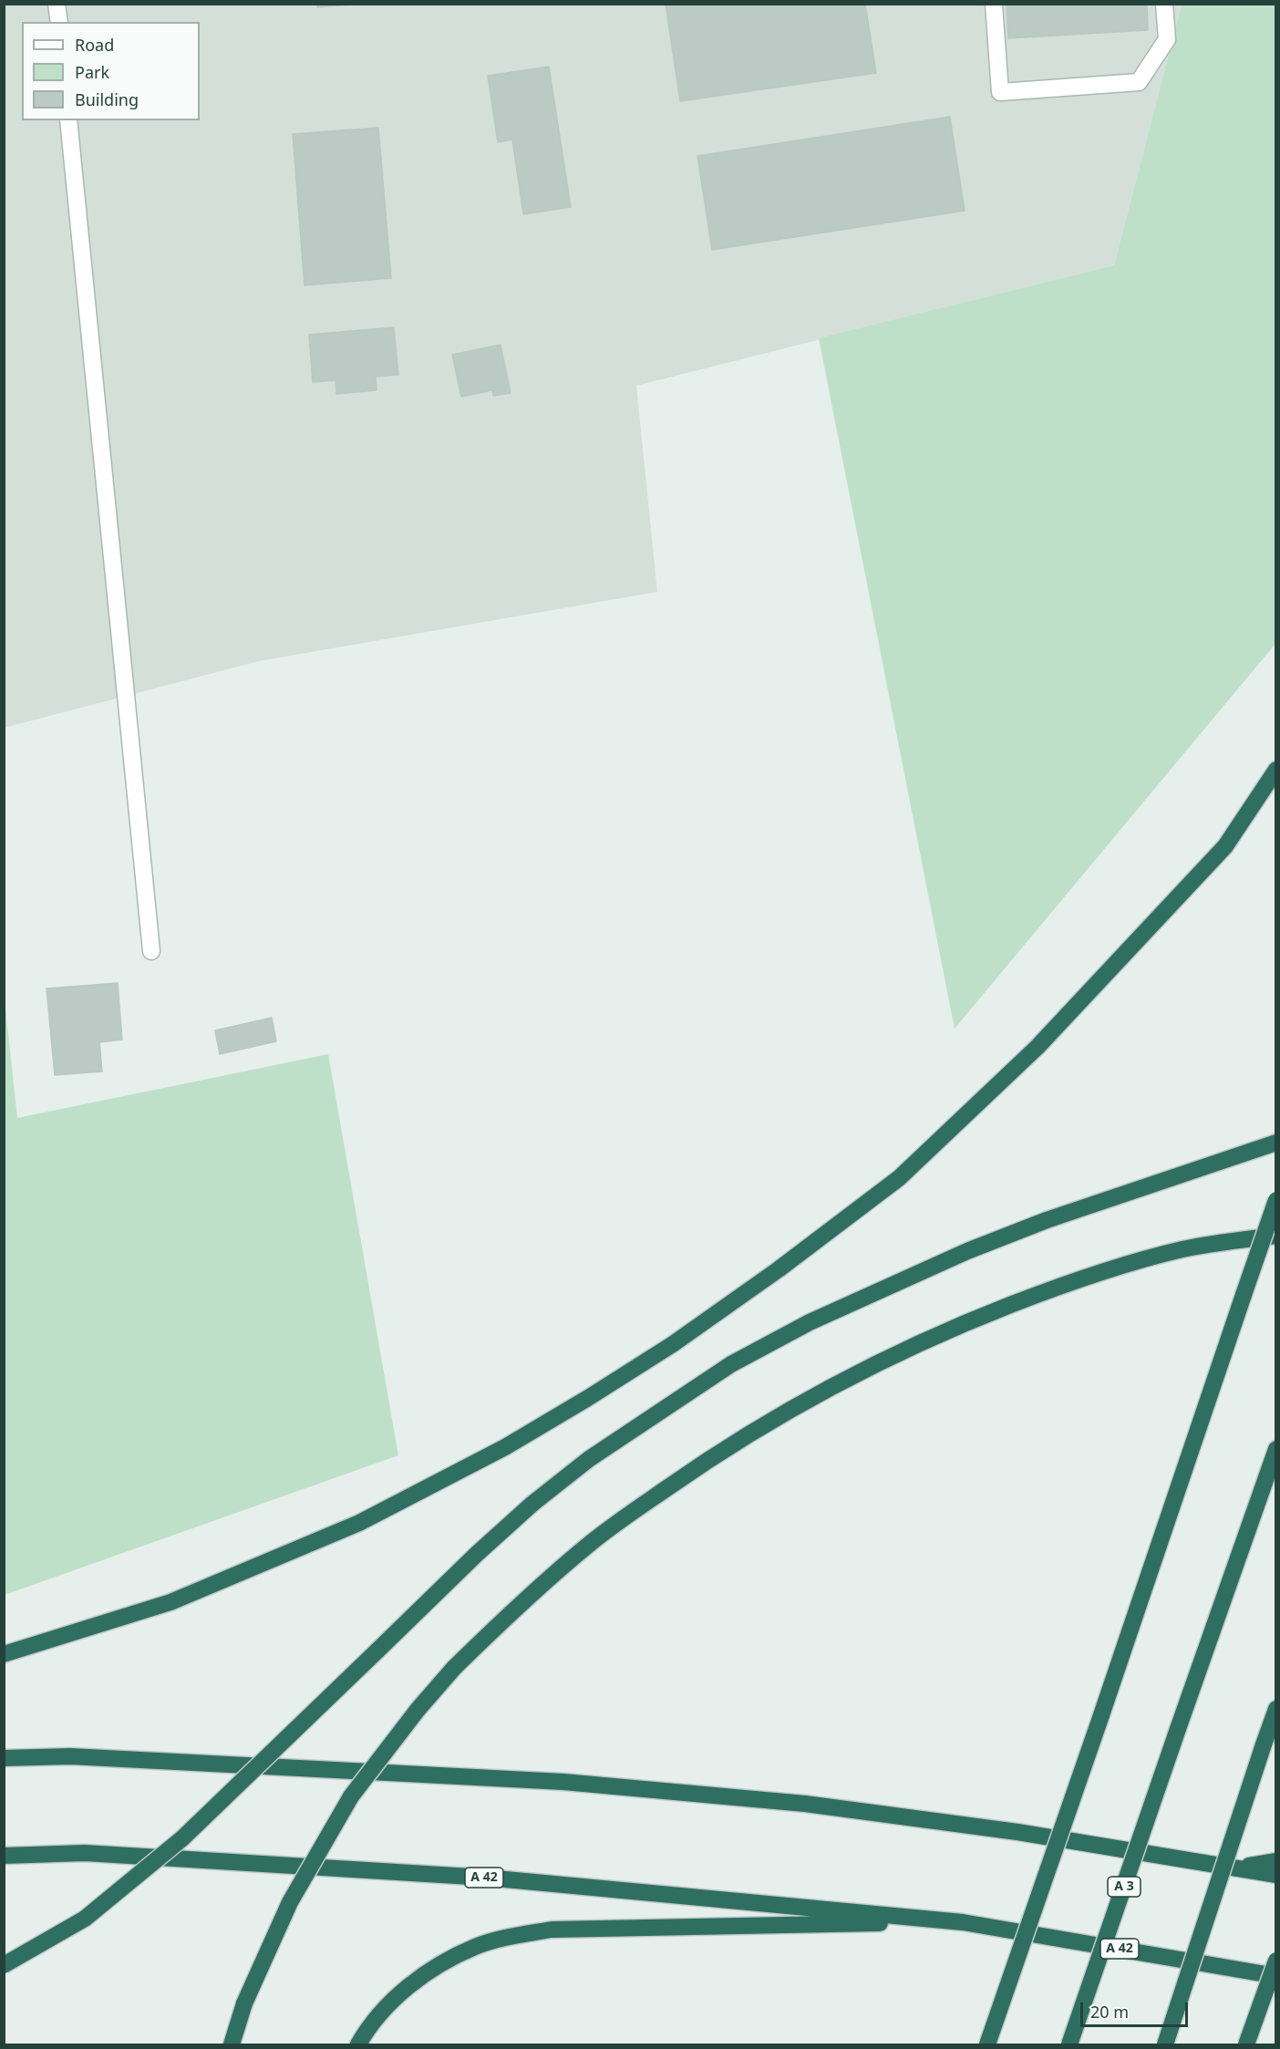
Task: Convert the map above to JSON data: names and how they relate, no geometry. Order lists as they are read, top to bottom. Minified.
{"streets":{"highway":["A 42","A 3"]},"legend":["Road","Park","Building"],"scale_bar":"20 m"}
